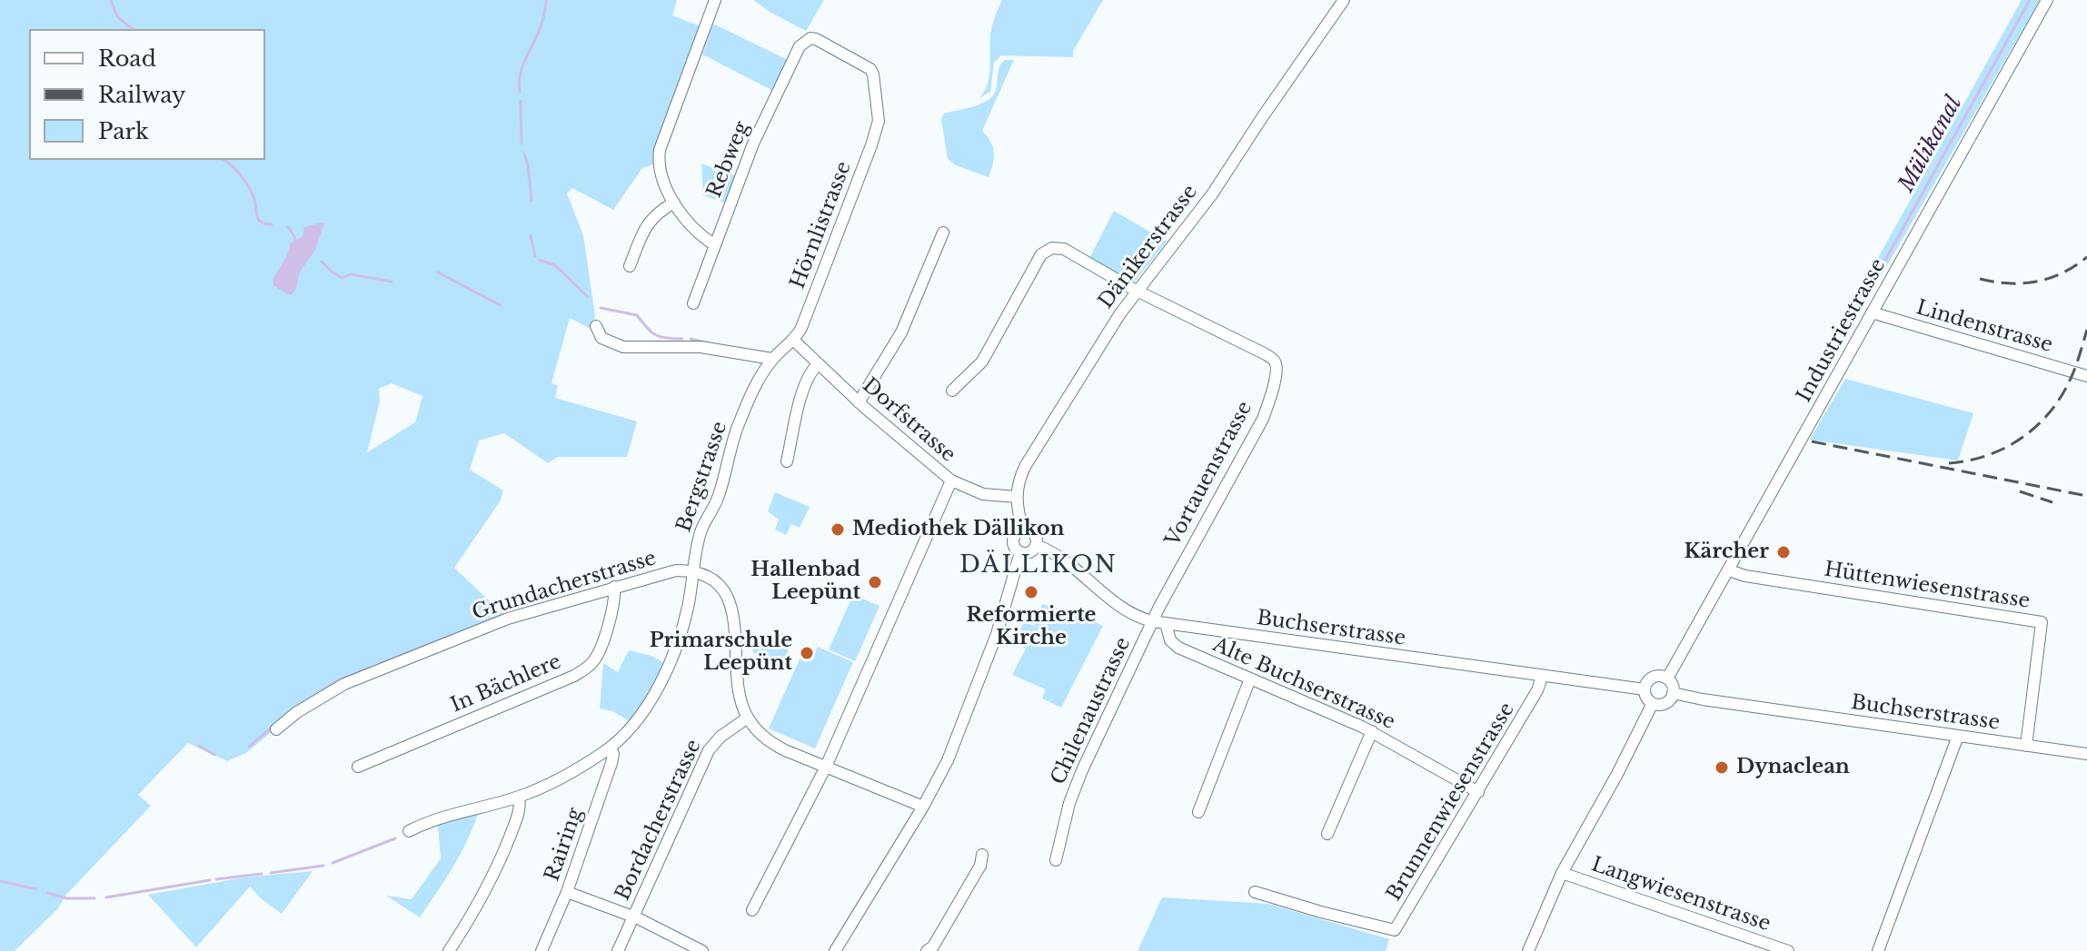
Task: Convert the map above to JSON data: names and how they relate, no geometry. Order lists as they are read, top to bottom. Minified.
{"streets":{"street":["Rebweg","Hörnlistrasse","Dänikerstrasse","Lindenstrasse","Industriestrasse","Dorfstrasse","Vortauenstrasse","Bergstrasse","Grundacherstrasse","Hüttenwiesenstrasse","Buchserstrasse","In Bächlere","Alte Buchserstrasse","Chilenaustrasse","Brunnenwiesenstrasse","Bordacherstrasse","Rairing","Langwiesenstrasse"]},"crossings":[["Rebweg","Hörnlistrasse"],["Hörnlistrasse","Dorfstrasse"],["Hörnlistrasse","Bergstrasse"],["Dänikerstrasse","Dorfstrasse"],["Dänikerstrasse","Vortauenstrasse"],["Dänikerstrasse","Buchserstrasse"],["Lindenstrasse","Industriestrasse"],["Industriestrasse","Hüttenwiesenstrasse"],["Industriestrasse","Buchserstrasse"],["Dorfstrasse","Bergstrasse"],["Vortauenstrasse","Buchserstrasse"],["Vortauenstrasse","Chilenaustrasse"],["Bergstrasse","Grundacherstrasse"],["Bergstrasse","Rairing"],["Grundacherstrasse","In Bächlere"],["Hüttenwiesenstrasse","Buchserstrasse"],["Buchserstrasse","Alte Buchserstrasse"],["Buchserstrasse","Chilenaustrasse"],["Buchserstrasse","Brunnenwiesenstrasse"],["Alte Buchserstrasse","Brunnenwiesenstrasse"]],"districts":["DÄLLIKON"],"water":["Mülikanal"],"places":["Mediothek Dällikon","Kärcher","Hallenbad Leepünt","Reformierte Kirche","Primarschule Leepünt","Dynaclean"],"legend":["Road","Railway","Park"]}
